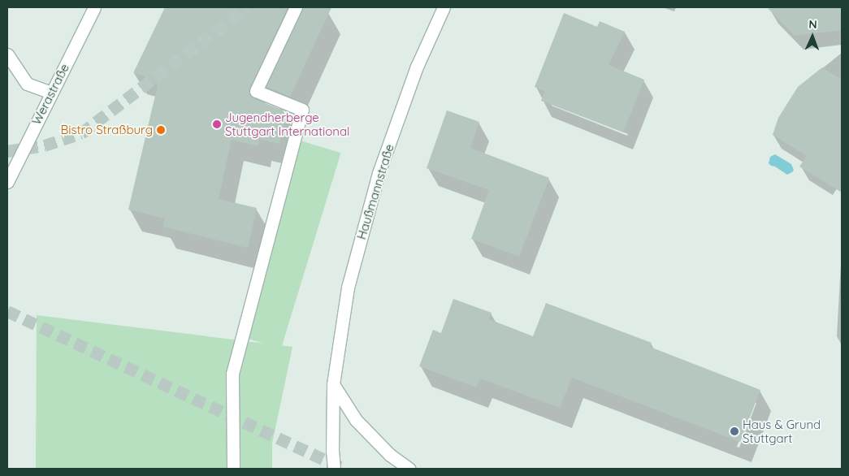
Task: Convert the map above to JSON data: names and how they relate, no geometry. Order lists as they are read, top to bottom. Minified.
{"streets":{"street":["Werastraße","Haußmannstraße"]},"places":["Jugendherberge Stuttgart International","Bistro Straßburg","Haus & Grund Stuttgart"],"north":"top"}
